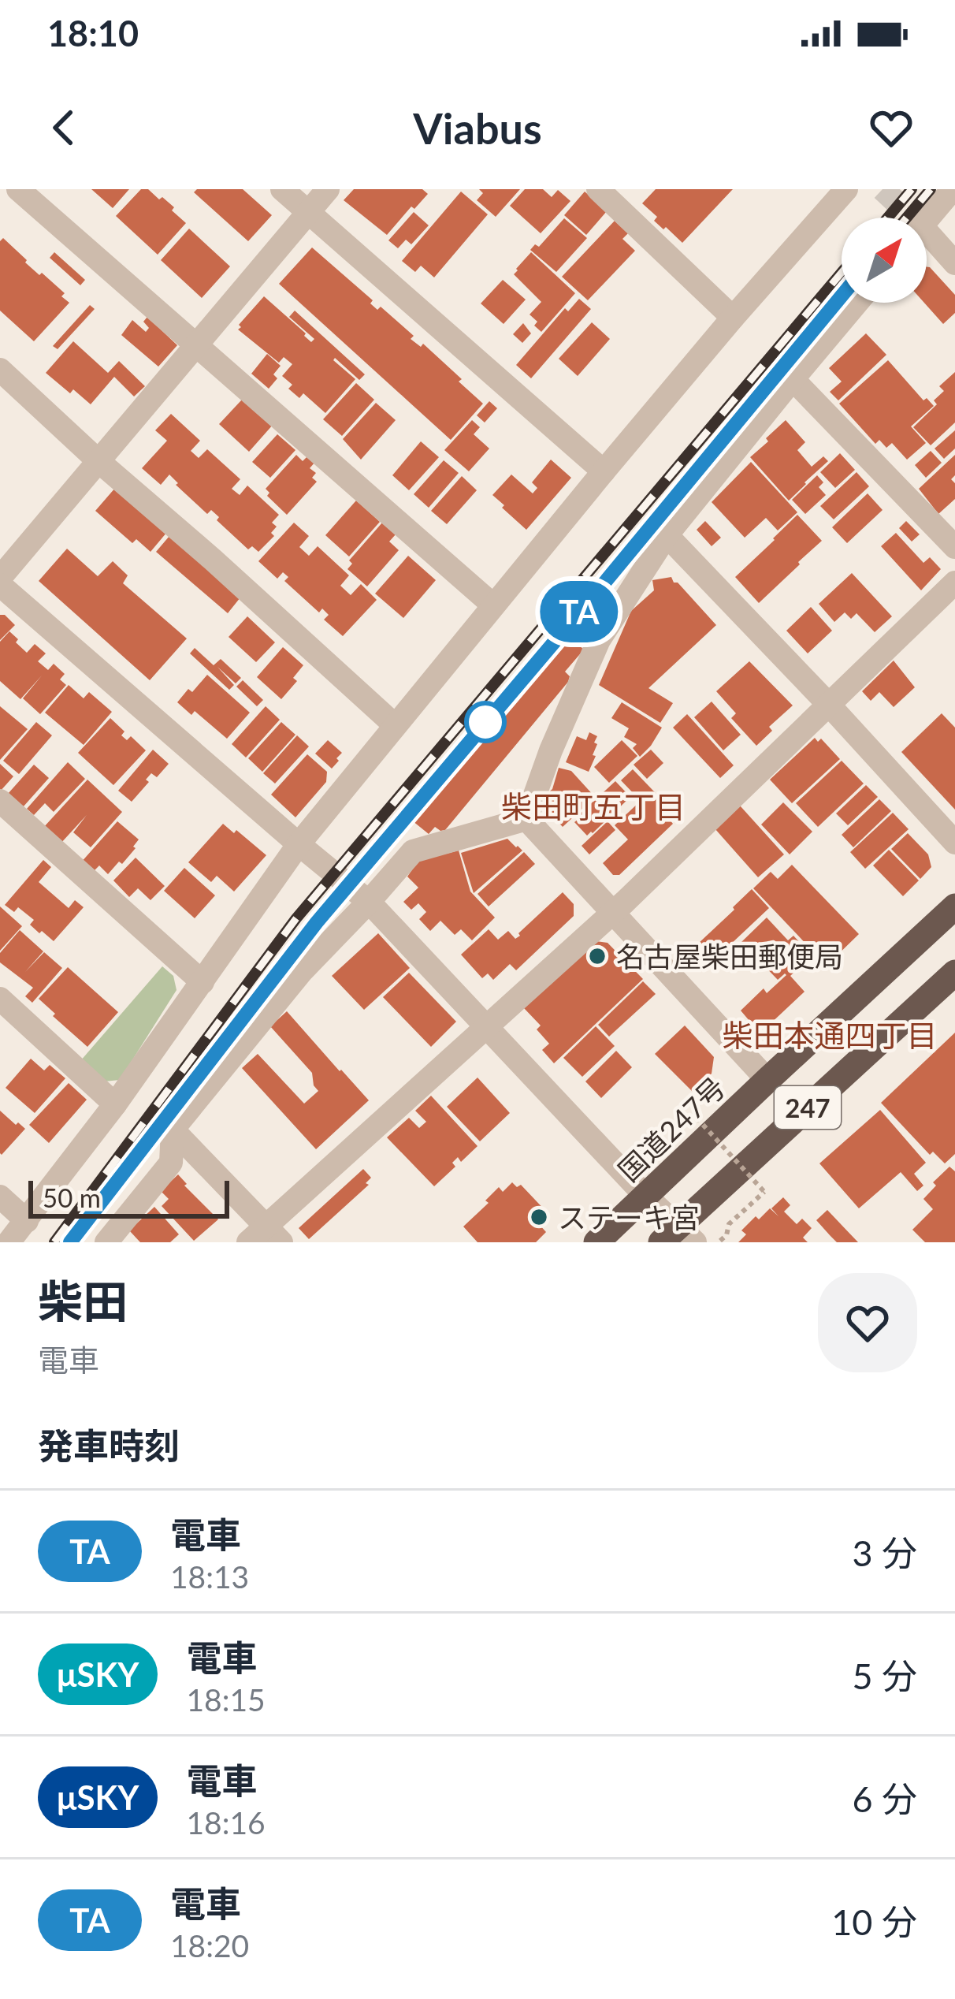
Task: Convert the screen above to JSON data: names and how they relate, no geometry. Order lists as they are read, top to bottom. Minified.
{"streets":{"highway":["247","国道247号"]},"districts":["柴田町五丁目","柴田本通四丁目"],"places":["名古屋柴田郵便局","ステーキ宮"],"scale_bar":"50 m","north":"top right","page":{"status":"18:10","header":"Viabus","on_map":"TA","scale":"50 m","heading":[["柴田","電車"],"発車時刻"],"list":[{"mark":"TA","name":"電車","note":"18:13","value":"3 分"},{"mark":"μSKY","name":"電車","note":"18:15","value":"5 分"},{"mark":"μSKY","name":"電車","note":"18:16","value":"6 分"},{"mark":"TA","name":"電車","note":"18:20","value":"10 分"}]}}
